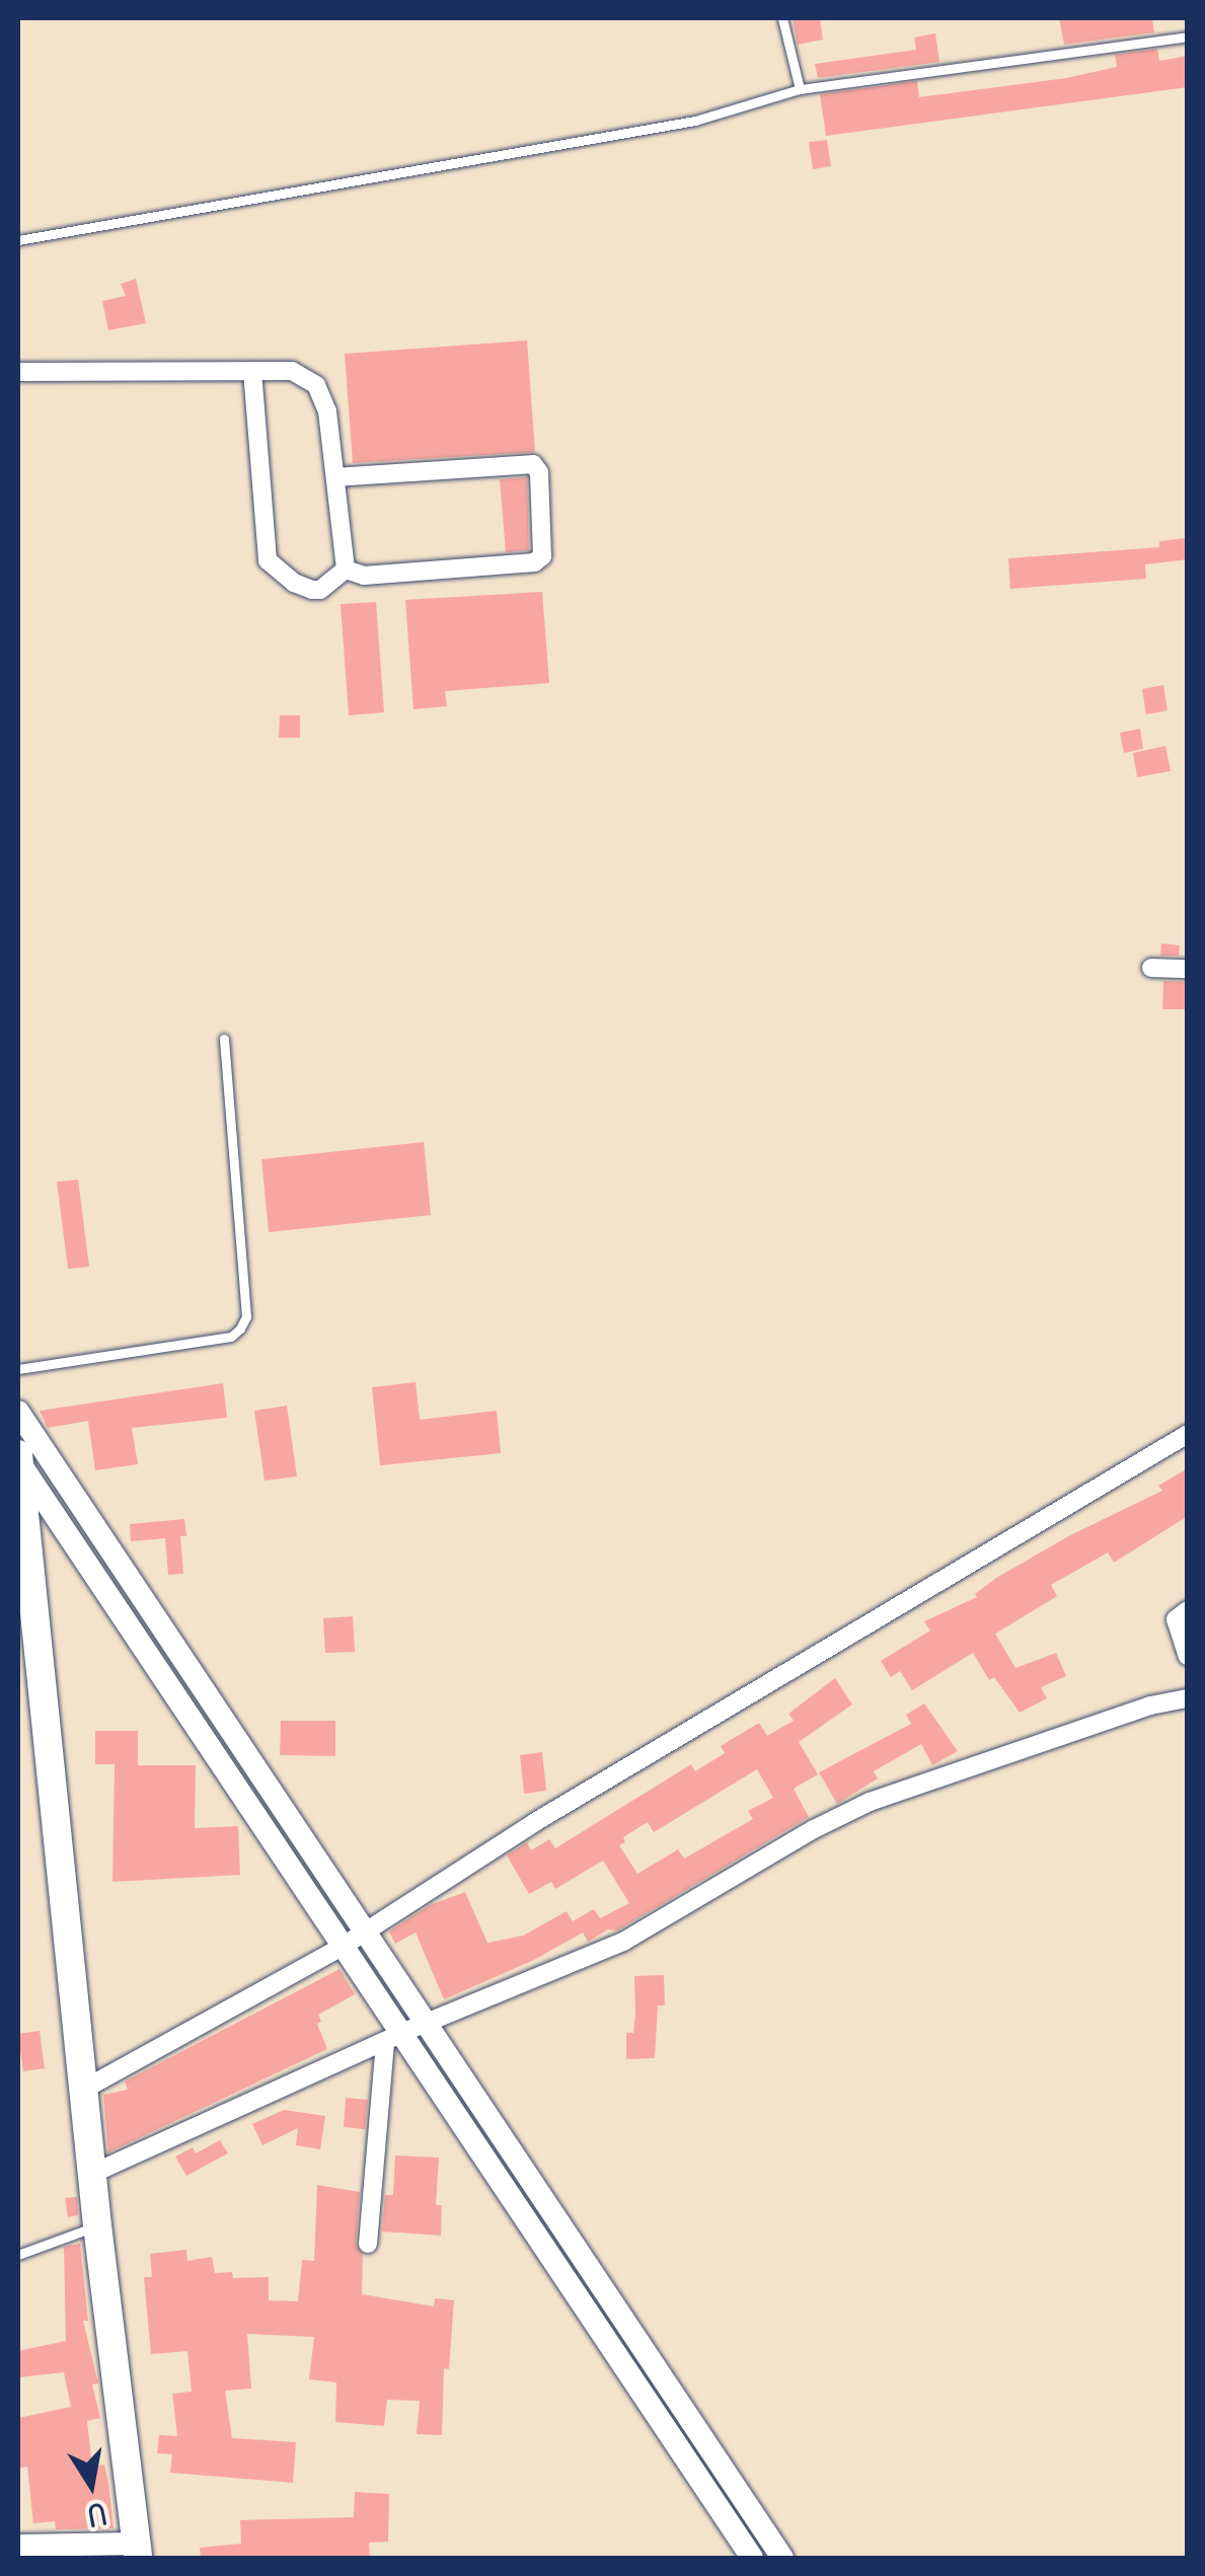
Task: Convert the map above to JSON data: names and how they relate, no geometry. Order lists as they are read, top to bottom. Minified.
{"north":"bottom"}
